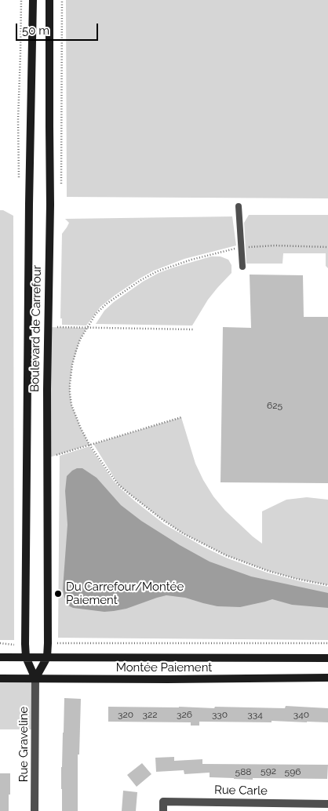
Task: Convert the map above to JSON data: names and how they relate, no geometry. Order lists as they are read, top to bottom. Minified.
{"streets":{"street":["Boulevard de Carrefour","Montée Paiement","Rue Graveline","Rue Carle"]},"crossings":[["Boulevard de Carrefour","Montée Paiement"],["Montée Paiement","Rue Graveline"]],"places":["Du Carrefour/Montée Paiement"],"house_numbers":["625","320","322","326","330","334","340","592","588","596"],"scale_bar":"50 m"}
